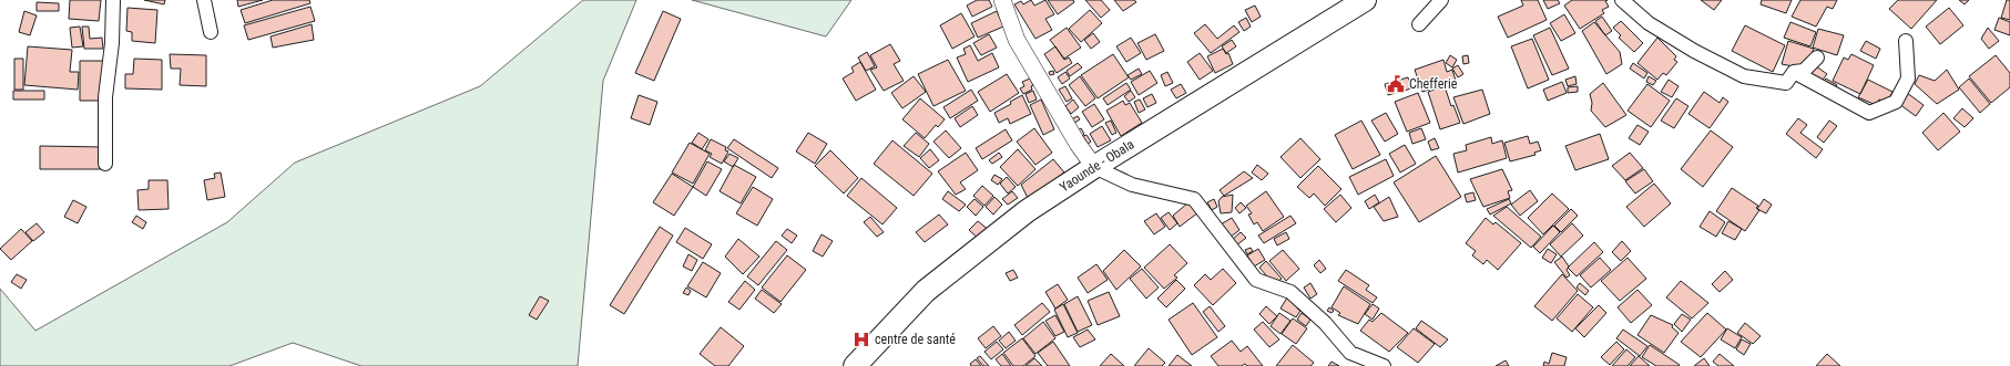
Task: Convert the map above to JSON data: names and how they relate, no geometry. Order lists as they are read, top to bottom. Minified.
{"streets":{"highway":["Yaounde - Obala"]},"places":{"public building":["Chefferie"],"hospital":["centre de santé"]}}
